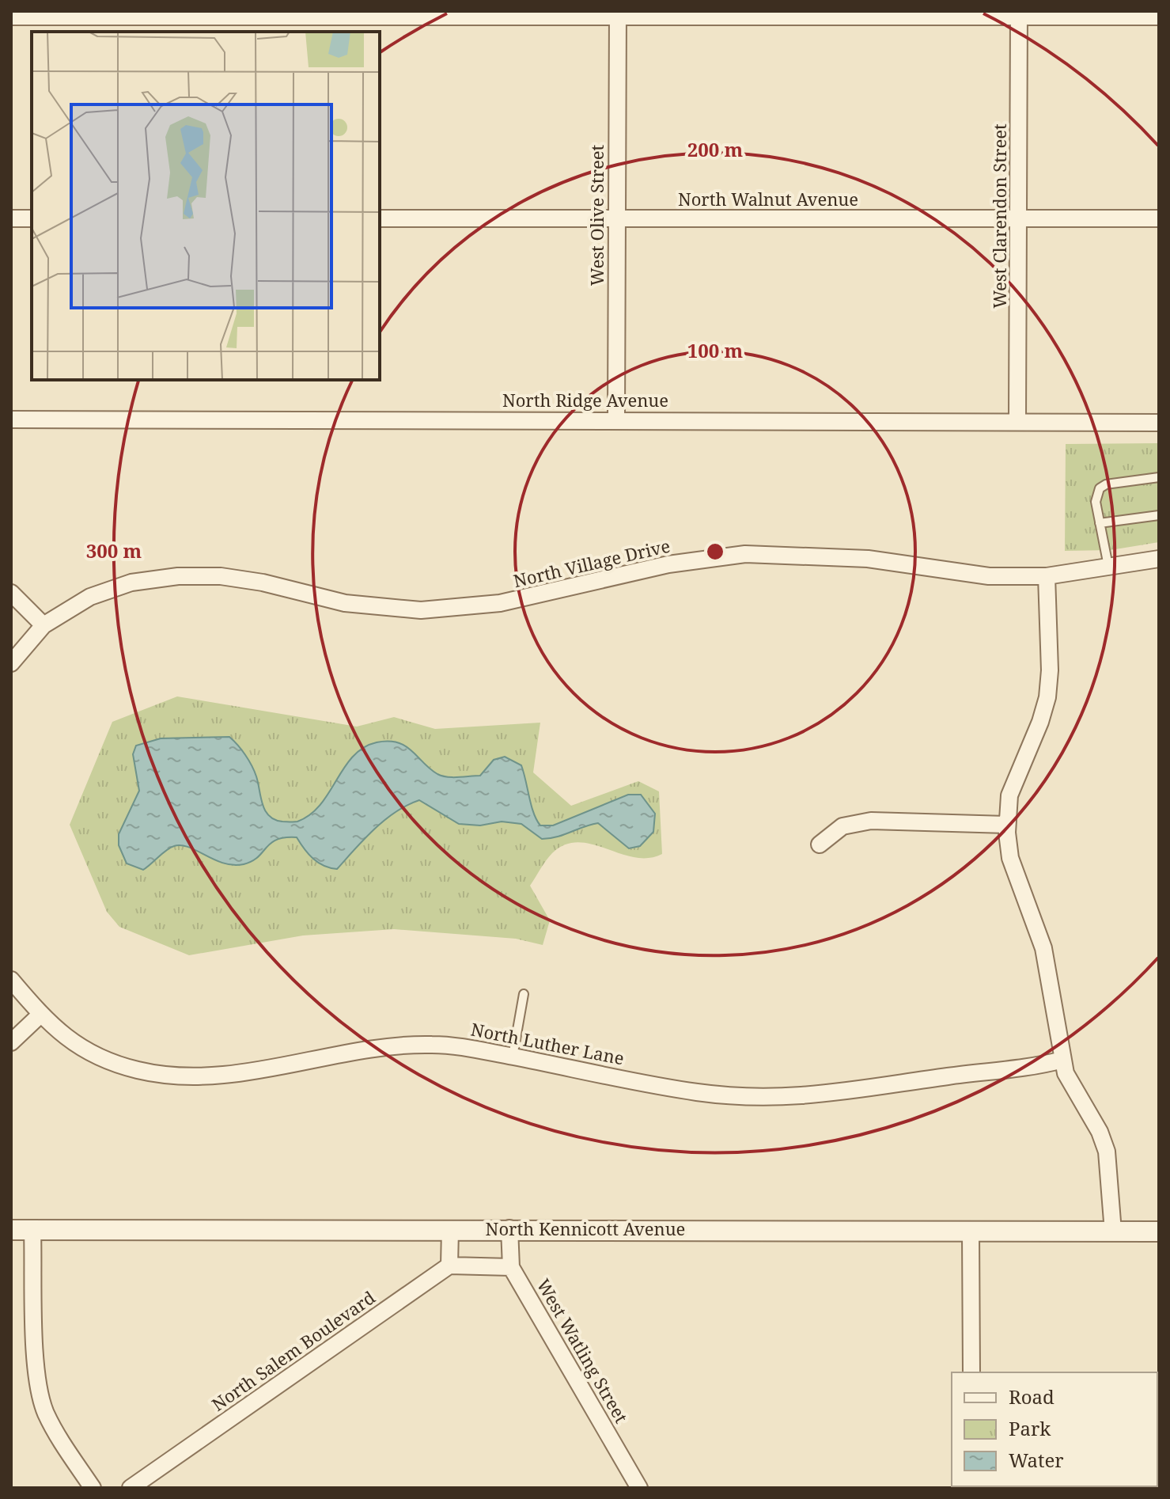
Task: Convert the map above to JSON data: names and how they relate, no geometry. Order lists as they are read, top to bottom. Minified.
{"streets":{"street":["North Walnut Avenue","West Olive Street","West Clarendon Street","North Ridge Avenue","North Village Drive","North Luther Lane","North Kennicott Avenue","North Salem Boulevard","West Watling Street"]},"crossings":[["North Walnut Avenue","West Olive Street"],["North Walnut Avenue","West Clarendon Street"],["West Olive Street","North Ridge Avenue"],["West Clarendon Street","North Ridge Avenue"],["North Kennicott Avenue","West Watling Street"]],"legend":["Road","Park","Water"],"rings":["200 m","100 m","300 m"]}
